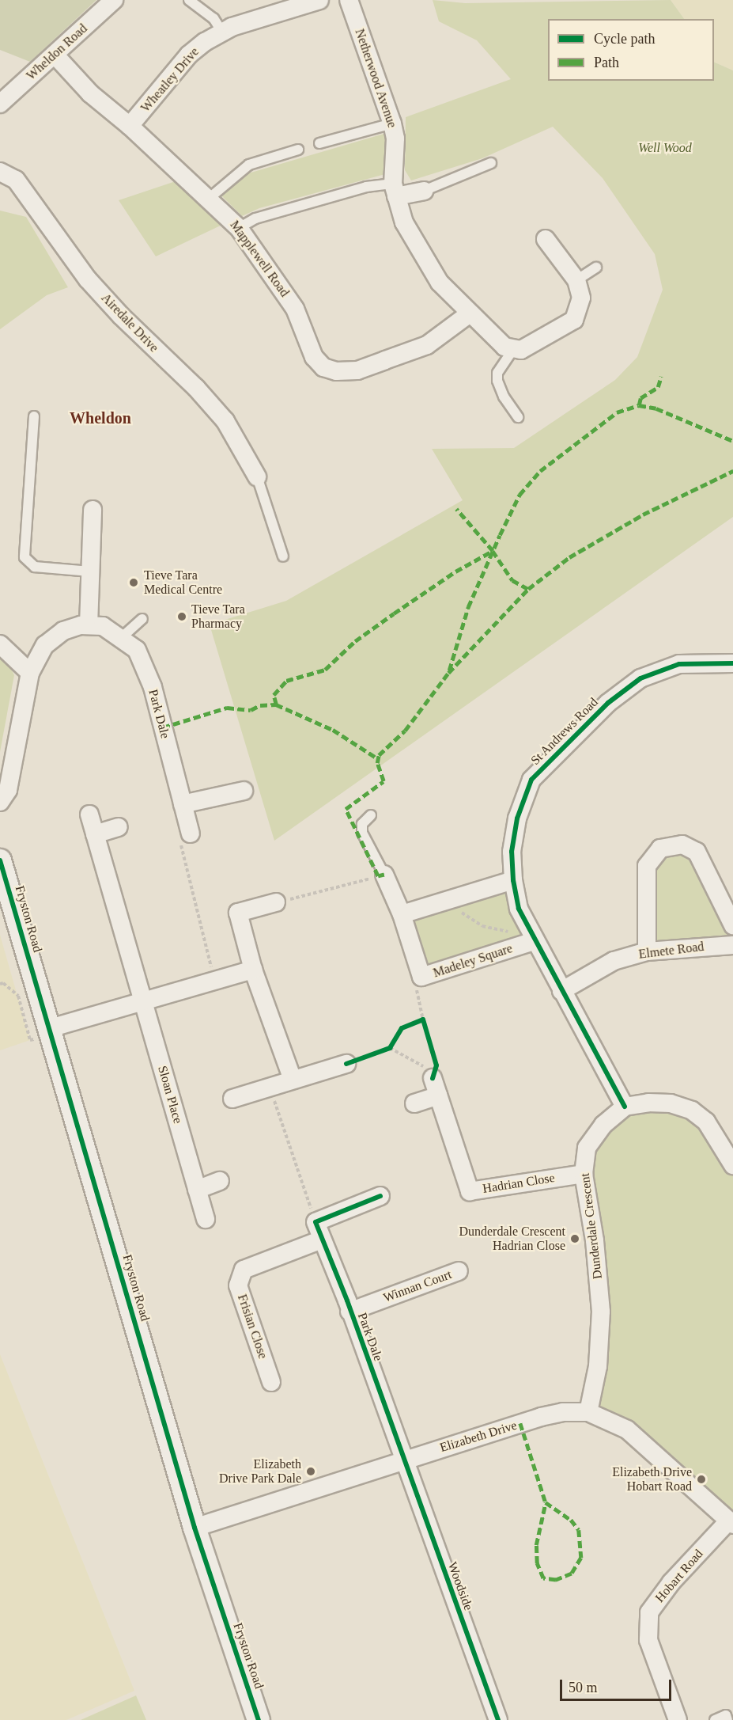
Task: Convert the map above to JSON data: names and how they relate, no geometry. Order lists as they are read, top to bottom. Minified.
{"streets":{"street":["Wheldon Road","Netherwood Avenue","Wheatley Drive","Mapplewell Road","Airedale Drive","Park Dale","St Andrews Road","Fryston Road","Elmete Road","Madeley Square","Sloan Place","Hadrian Close","Dunderdale Crescent","Winnan Court","Frisian Close","Elizabeth Drive","Hobart Road","Woodside"]},"crossings":[["Wheldon Road","Mapplewell Road"],["Netherwood Avenue","Mapplewell Road"],["Wheatley Drive","Mapplewell Road"],["Park Dale","Winnan Court"],["Park Dale","Frisian Close"],["Park Dale","Elizabeth Drive"],["Park Dale","Woodside"],["St Andrews Road","Elmete Road"],["St Andrews Road","Madeley Square"],["St Andrews Road","Dunderdale Crescent"],["Fryston Road","Elizabeth Drive"],["Hadrian Close","Dunderdale Crescent"],["Dunderdale Crescent","Elizabeth Drive"],["Elizabeth Drive","Hobart Road"],["Elizabeth Drive","Woodside"]],"districts":["Wheldon"],"parks":["Well Wood"],"places":["Tieve Tara Medical Centre","Tieve Tara Pharmacy","Dunderdale Crescent Hadrian Close","Elizabeth Drive Park Dale","Elizabeth Drive Hobart Road"],"legend":["Cycle path","Path"],"scale_bar":"50 m"}
